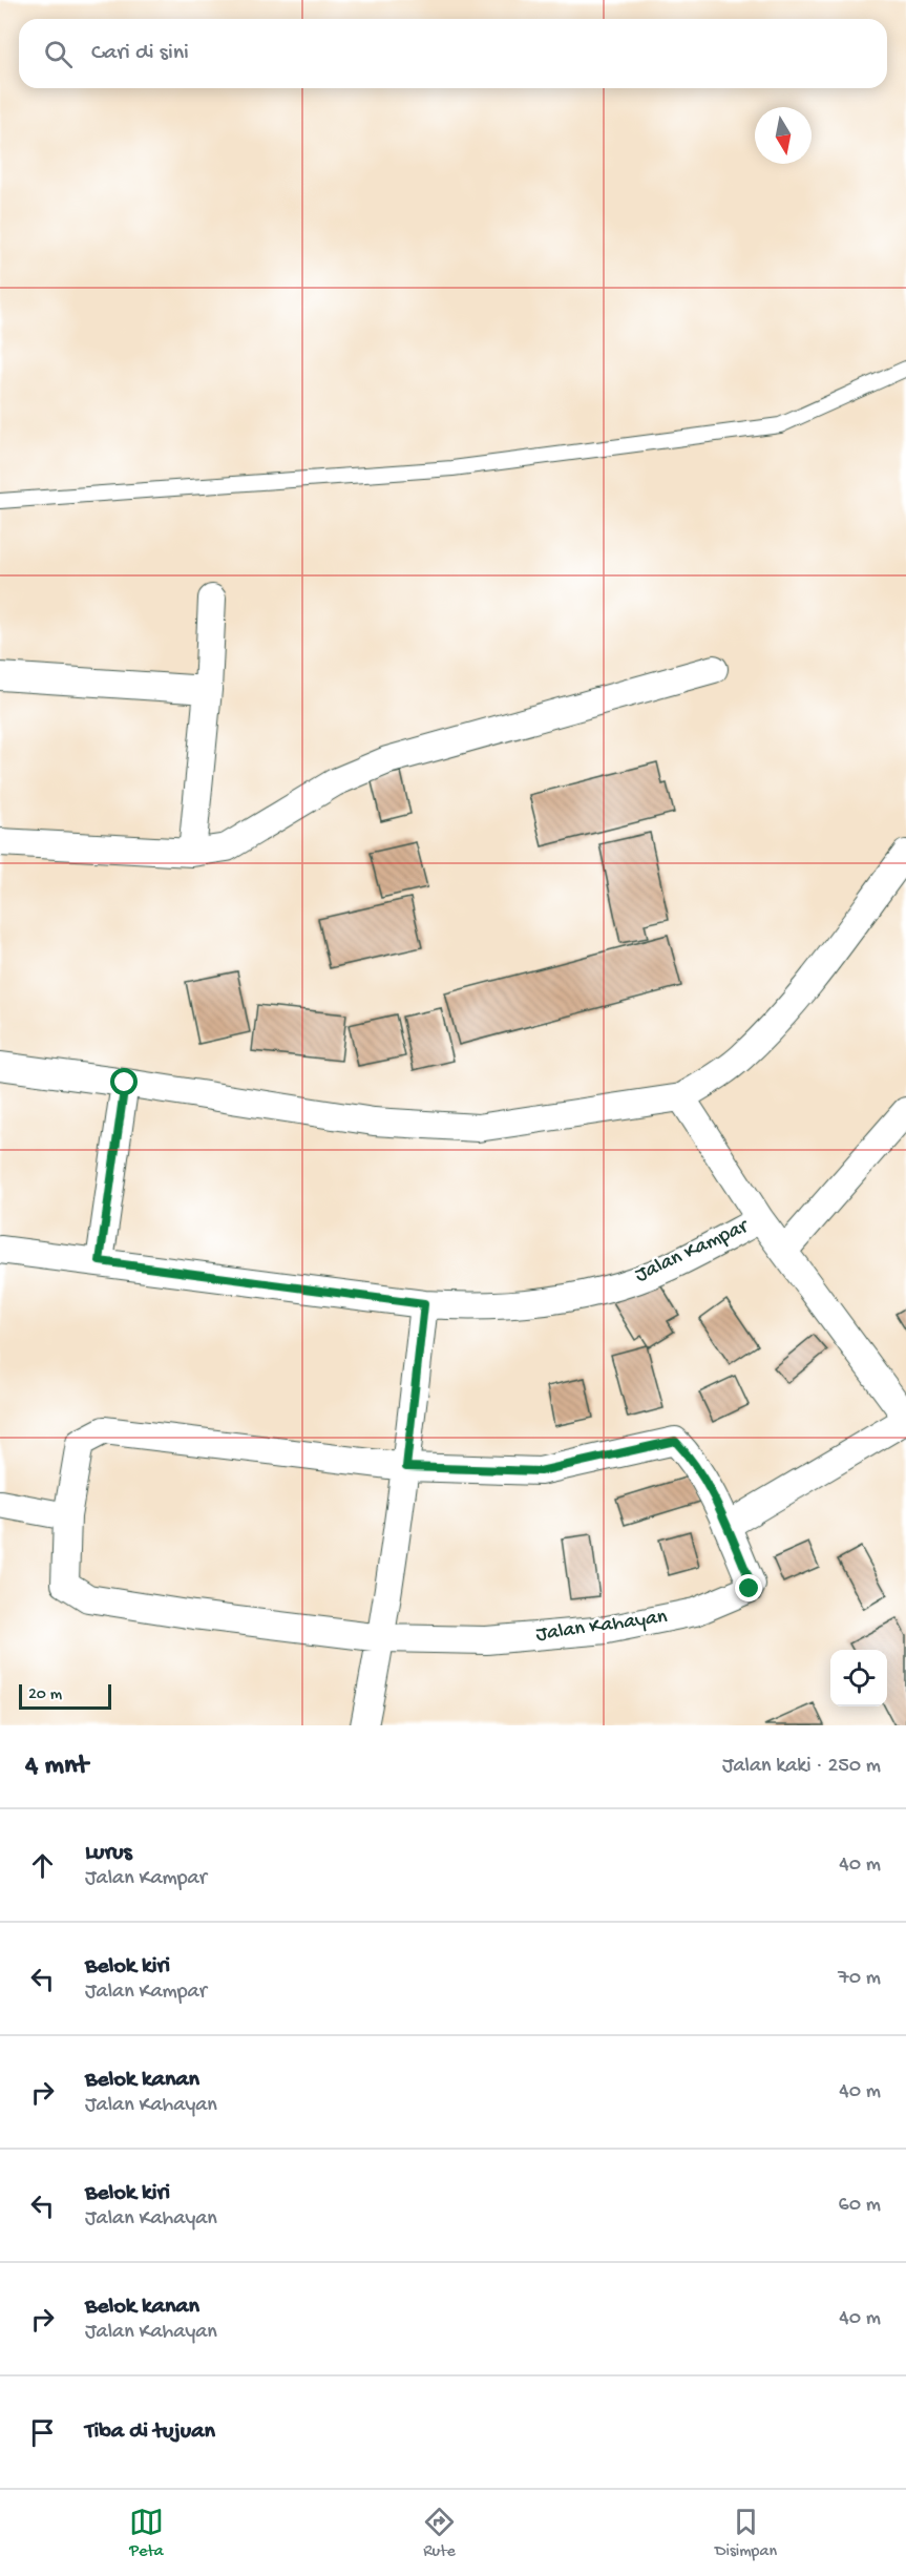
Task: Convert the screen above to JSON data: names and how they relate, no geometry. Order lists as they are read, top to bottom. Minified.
{"streets":{"street":["Jalan Kampar","Jalan Kahayan"]},"scale_bar":"20 m","north":"bottom","page":{"search":"Cari di sini","scale":"20 m","heading":["4 mnt","Jalan kaki · 250 m"],"list":[["Lurus","Jalan Kampar","40 m"],["Belok kiri","Jalan Kampar","70 m"],["Belok kanan","Jalan Kahayan","40 m"],["Belok kiri","Jalan Kahayan","60 m"],["Belok kanan","Jalan Kahayan","40 m"],"Tiba di tujuan"],"nav":["Peta","Rute","Disimpan"]}}
